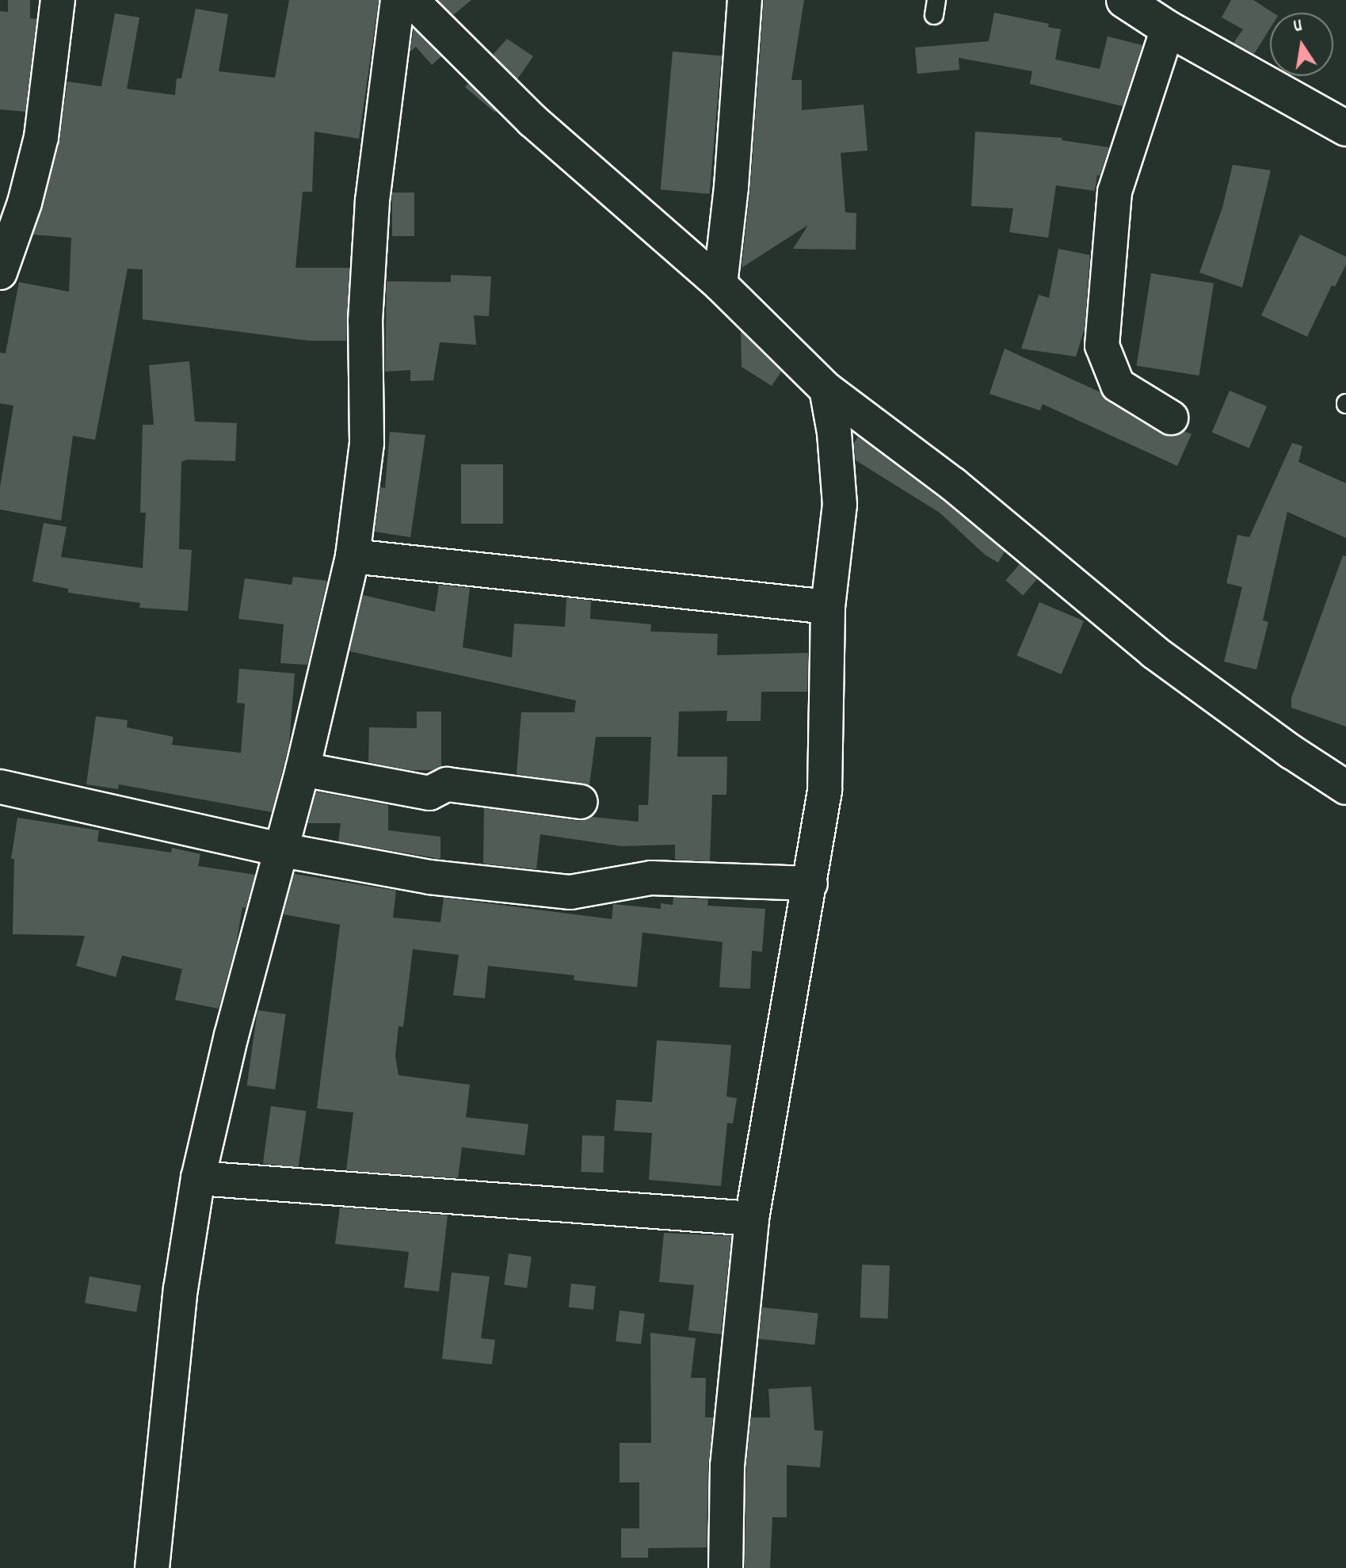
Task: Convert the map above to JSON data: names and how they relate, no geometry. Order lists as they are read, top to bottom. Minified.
{"north":"top"}
